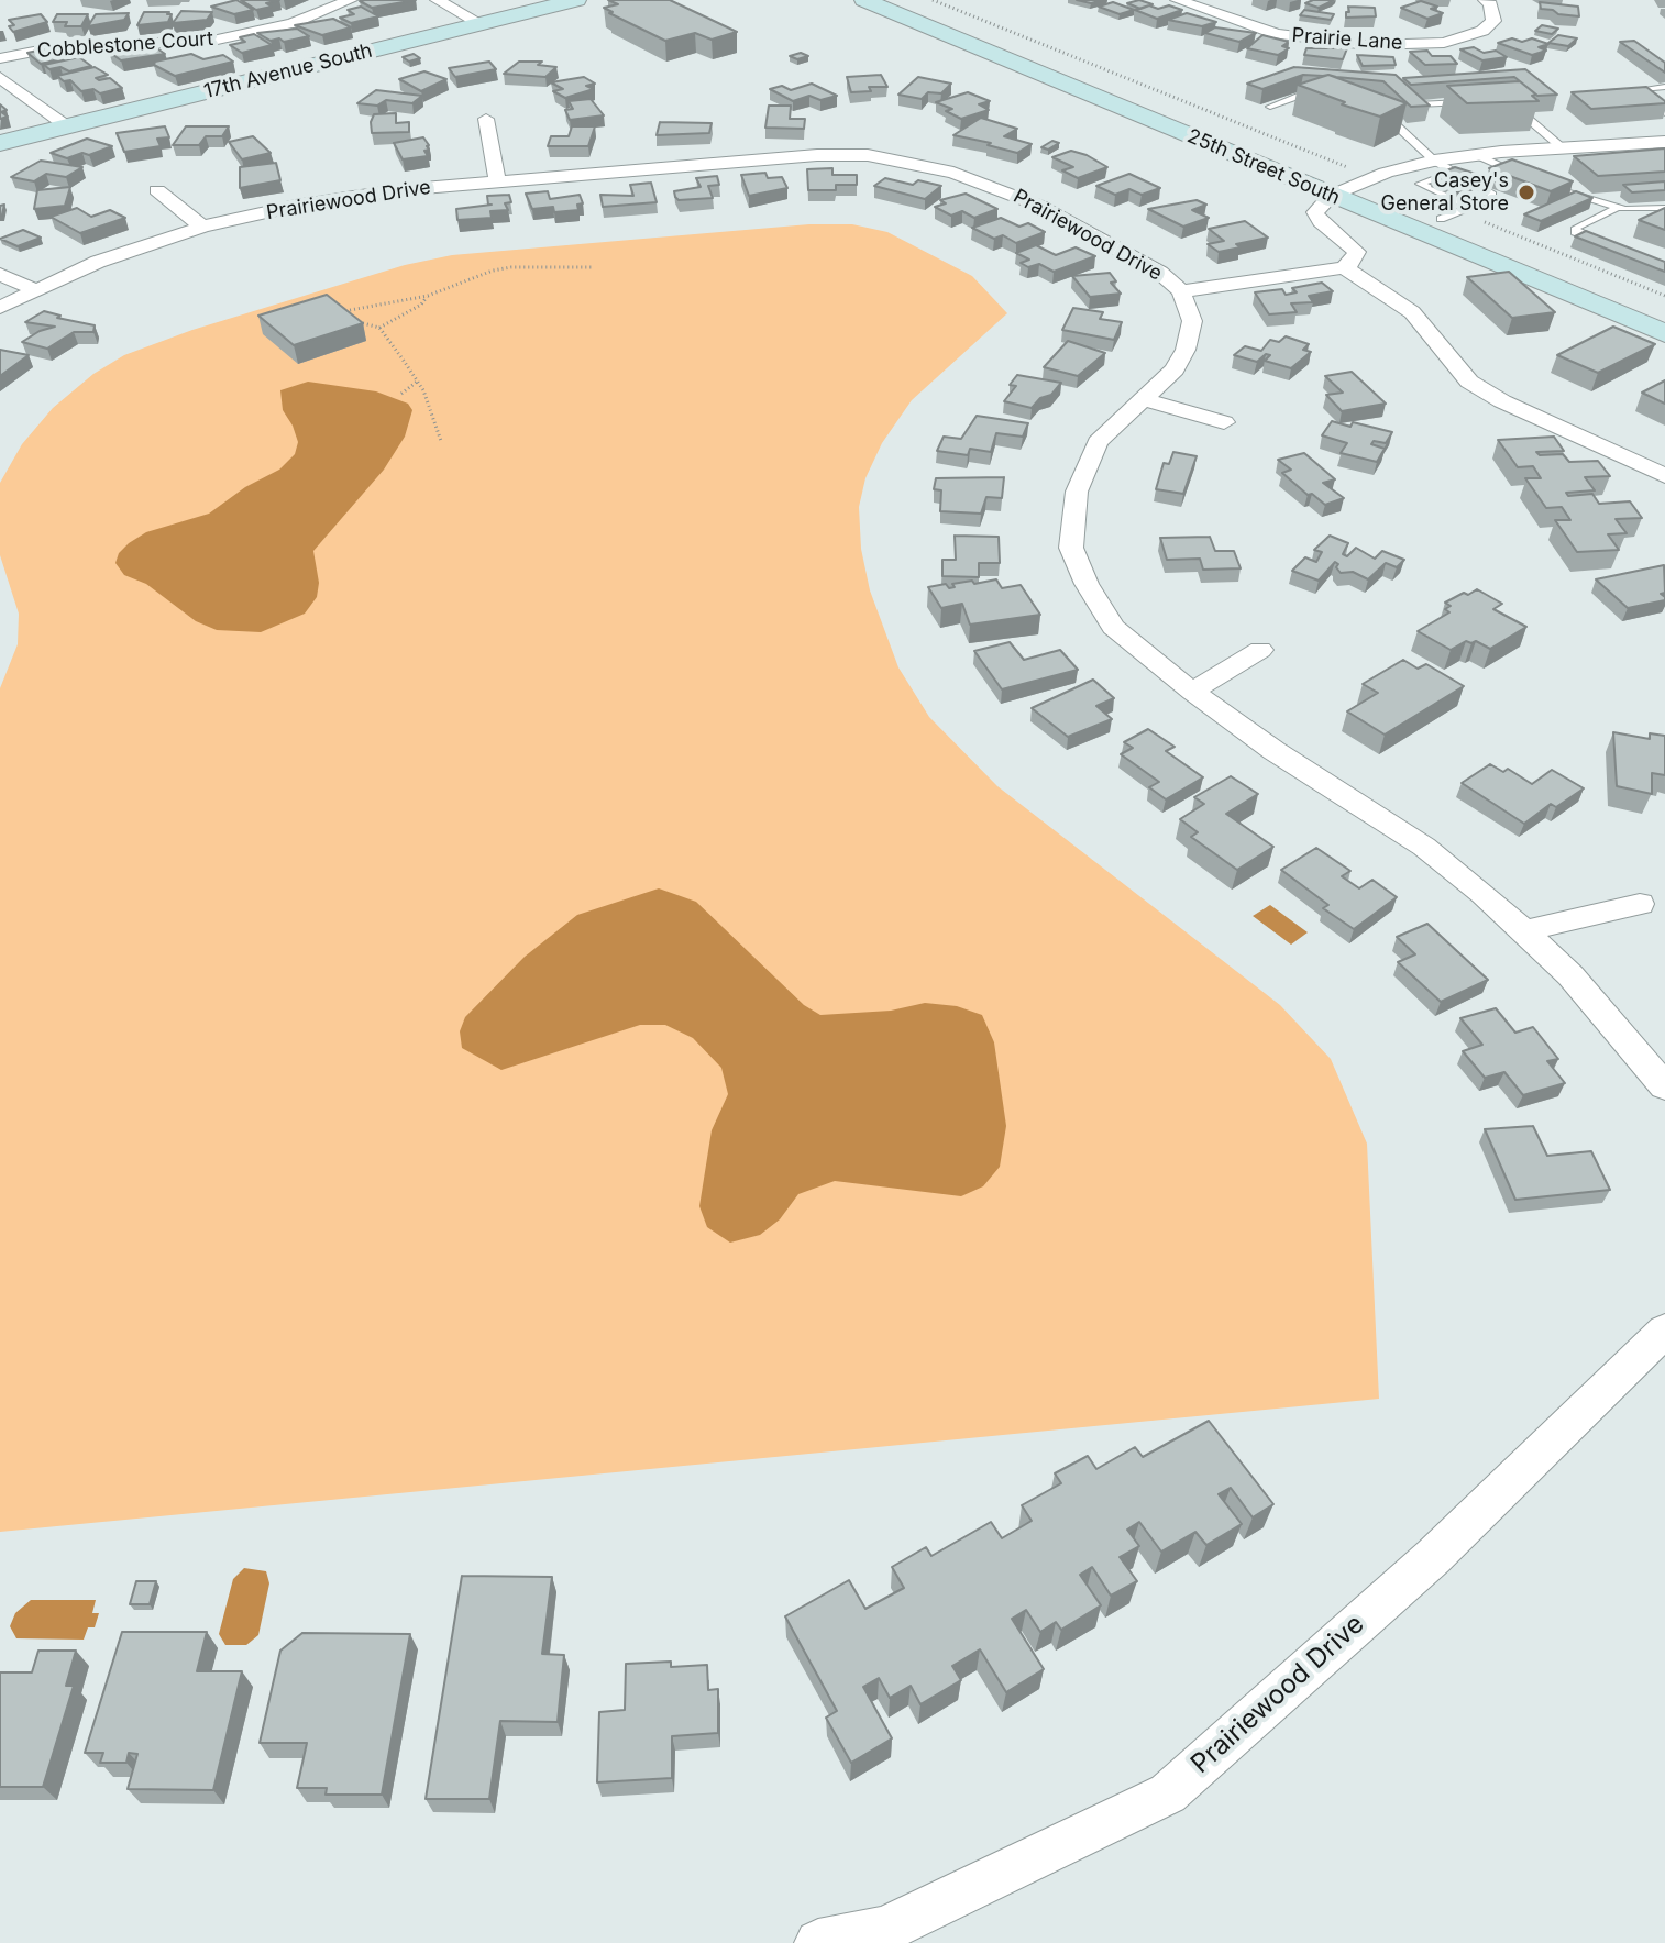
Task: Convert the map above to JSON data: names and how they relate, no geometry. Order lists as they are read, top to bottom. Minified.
{"streets":{"main road":["17th Avenue South","25th Street South"],"street":["Prairie Lane","Cobblestone Court","Prairiewood Drive"]},"crossings":[["Cobblestone Court","17th Avenue South"]],"places":["Casey's General Store"]}
